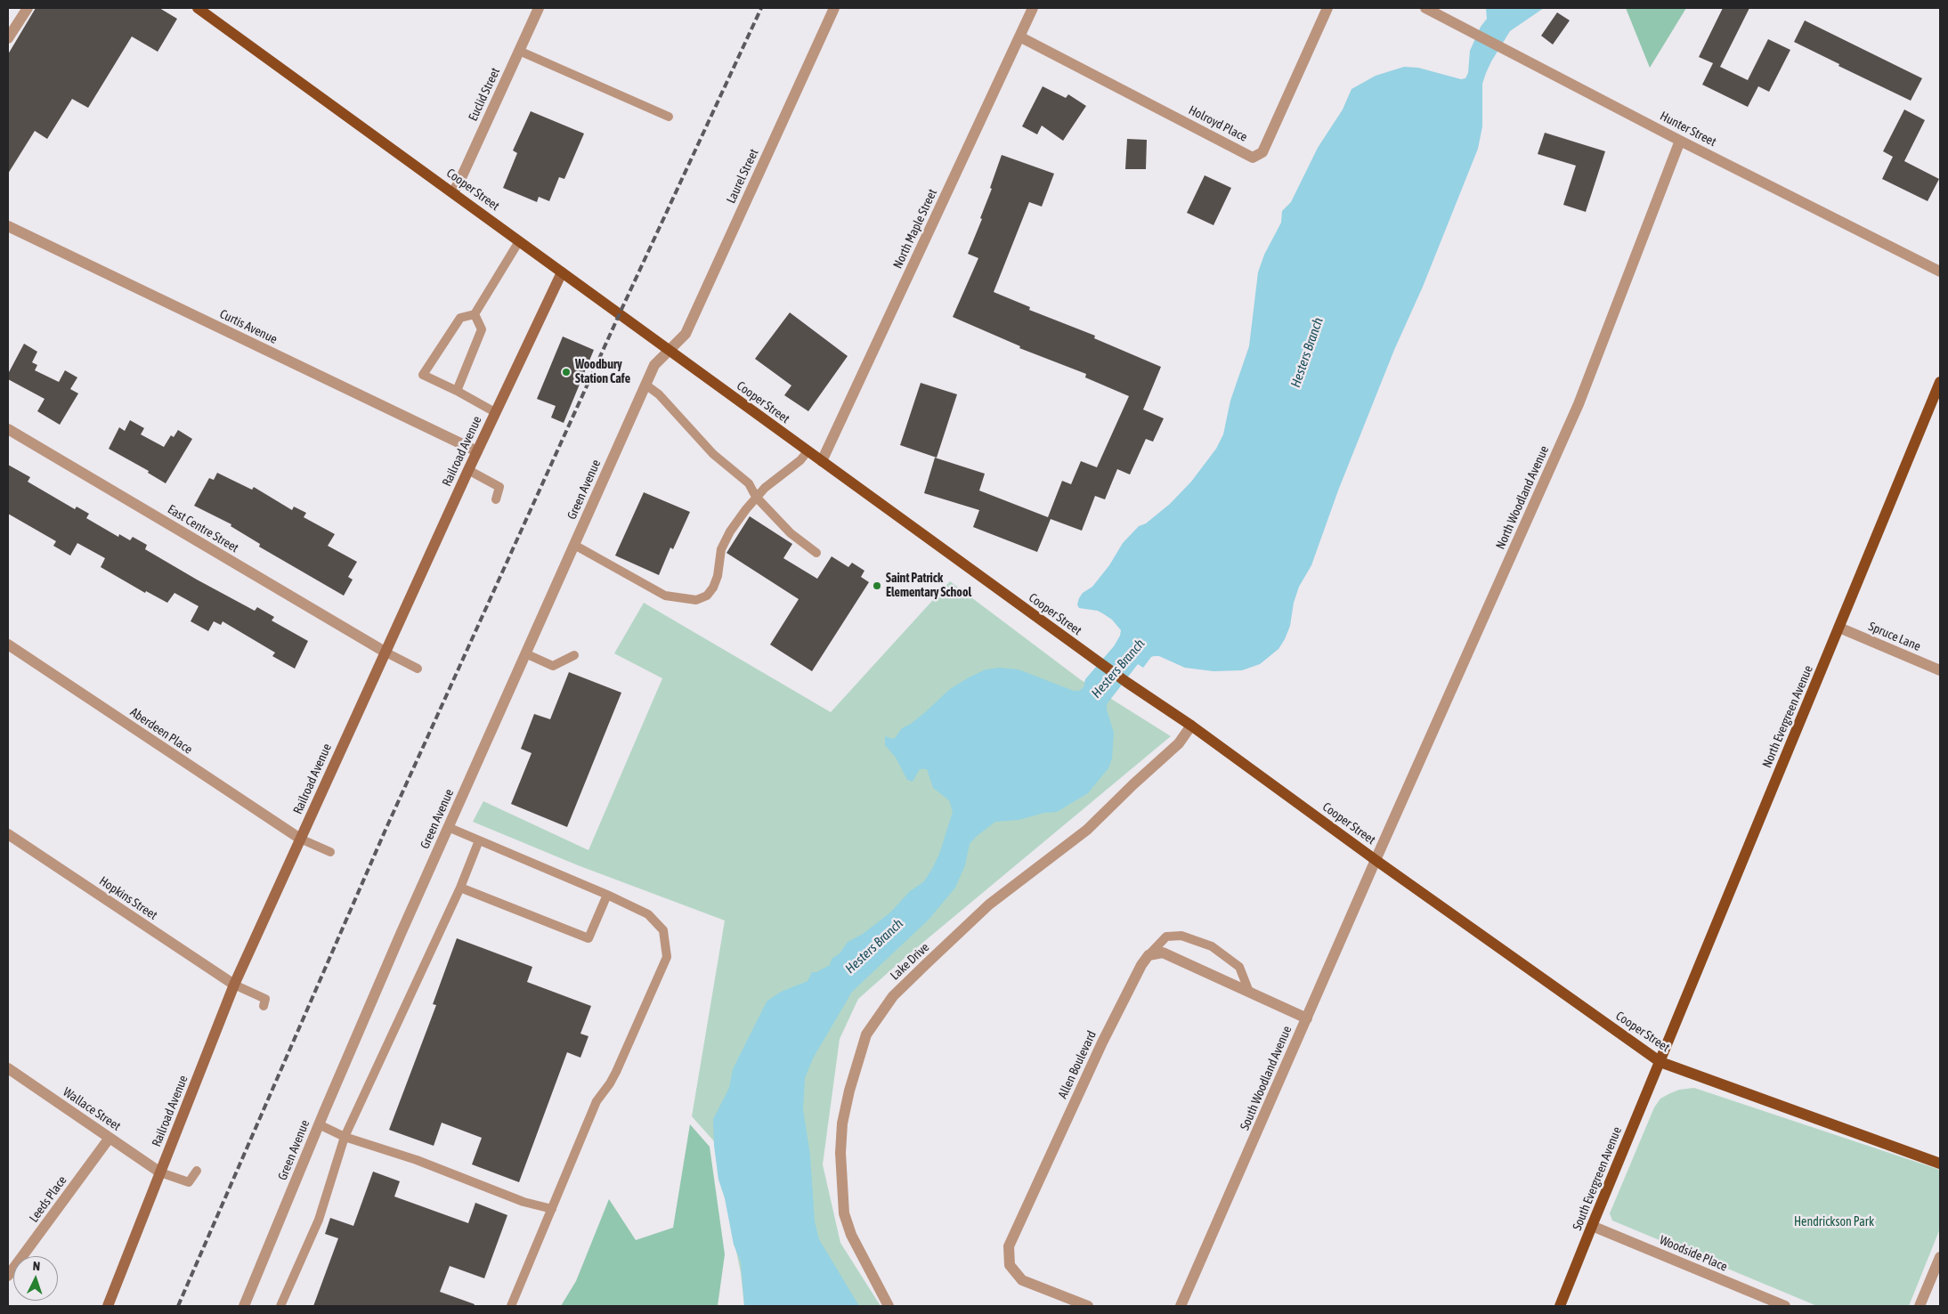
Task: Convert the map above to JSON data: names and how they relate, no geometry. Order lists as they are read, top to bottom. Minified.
{"streets":{"main road":["Cooper Street","North Evergreen Avenue","South Evergreen Avenue"],"street":["Euclid Street","Holroyd Place","Hunter Street","Laurel Street","North Maple Street","Curtis Avenue","Railroad Avenue","Green Avenue","North Woodland Avenue","East Centre Street","Spruce Lane","Aberdeen Place","Hopkins Street","Lake Drive","Allen Boulevard","South Woodland Avenue","Wallace Street","Leeds Place","Woodside Place"]},"crossings":[["Euclid Street","Cooper Street"],["Holroyd Place","North Maple Street"],["Hunter Street","North Woodland Avenue"],["Laurel Street","Cooper Street"],["Laurel Street","Green Avenue"],["Cooper Street","North Maple Street"],["Cooper Street","Railroad Avenue"],["Cooper Street","Green Avenue"],["Cooper Street","North Woodland Avenue"],["Cooper Street","North Evergreen Avenue"],["Cooper Street","Lake Drive"],["Cooper Street","South Woodland Avenue"],["Cooper Street","South Evergreen Avenue"],["Curtis Avenue","Railroad Avenue"],["Railroad Avenue","East Centre Street"],["Railroad Avenue","Aberdeen Place"],["Railroad Avenue","Hopkins Street"],["Railroad Avenue","Wallace Street"],["North Woodland Avenue","South Woodland Avenue"],["Spruce Lane","North Evergreen Avenue"],["North Evergreen Avenue","South Evergreen Avenue"],["Wallace Street","Leeds Place"],["South Evergreen Avenue","Woodside Place"]],"water":["Hesters Branch"],"parks":["Hendrickson Park"],"places":["Woodbury Station Cafe","Saint Patrick Elementary School"],"north":"top"}
